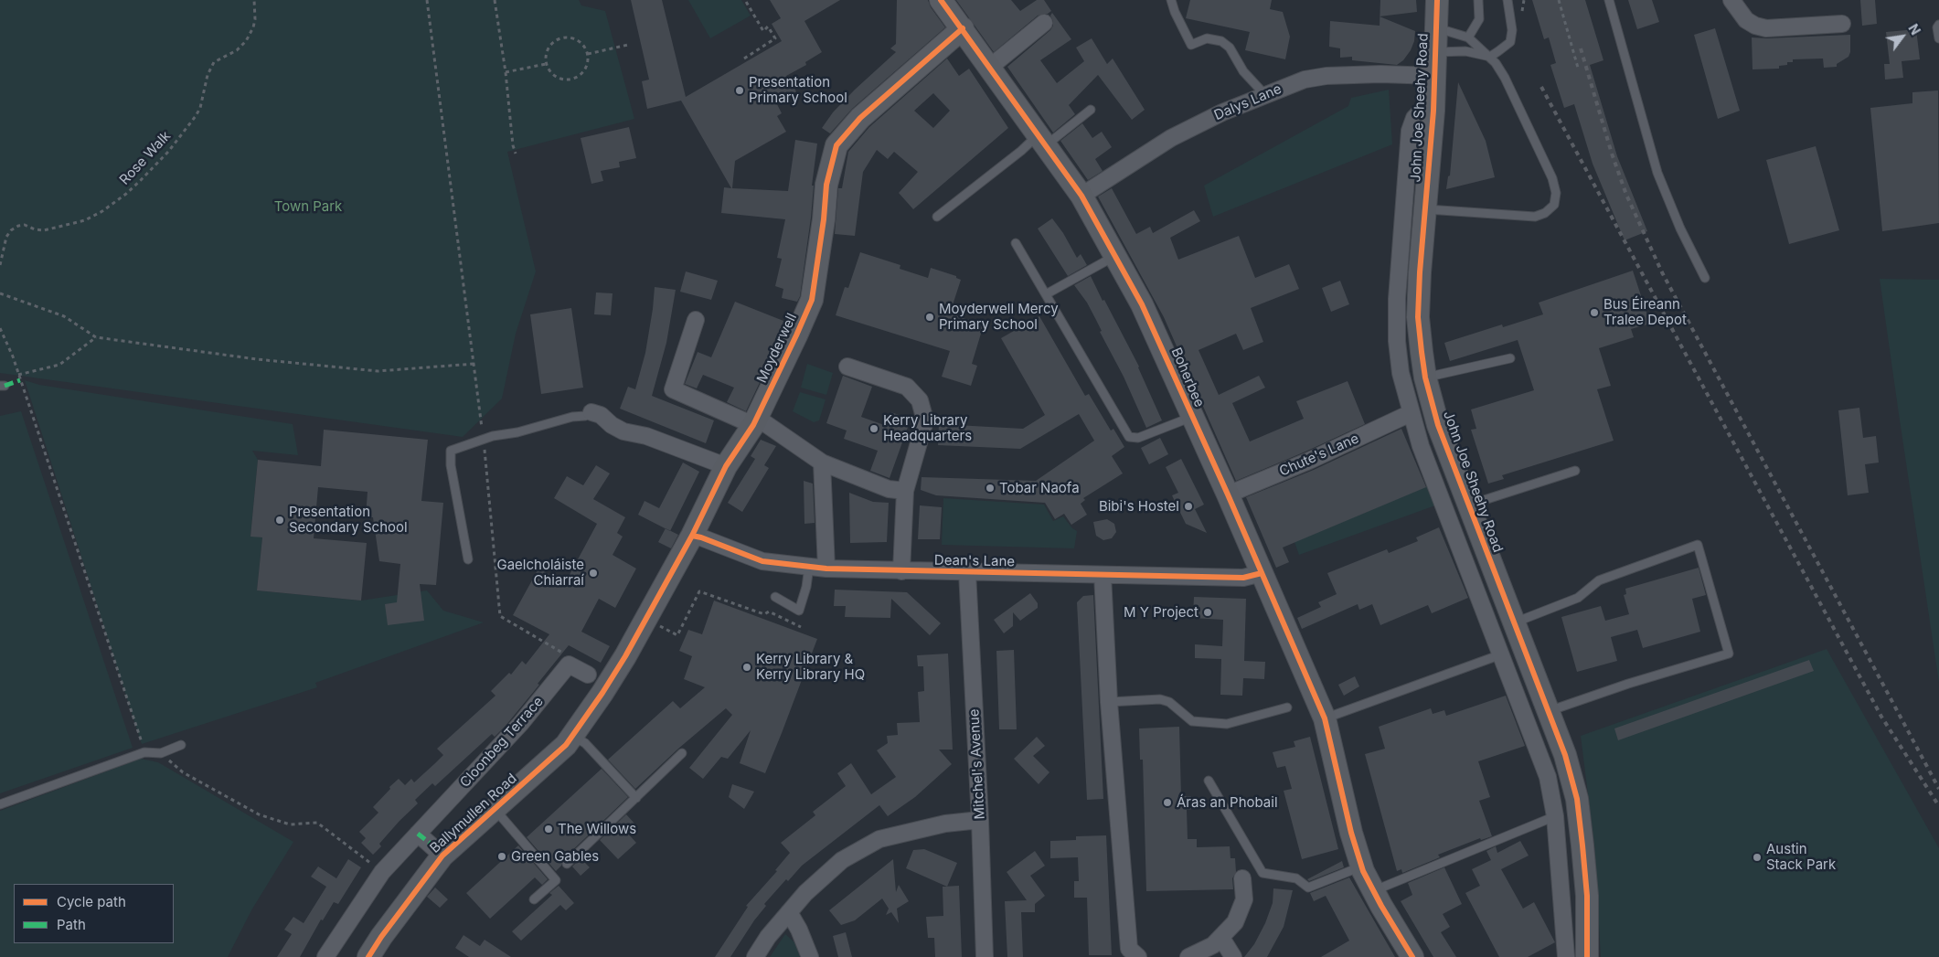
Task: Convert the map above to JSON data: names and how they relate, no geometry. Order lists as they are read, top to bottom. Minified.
{"streets":{"main road":["John Joe Sheehy Road","Moyderwell","Boherbee","Ballymullen Road"],"street":["Dalys Lane","Chute's Lane","Dean's Lane","Cloonbeg Terrace","Mitchel's Avenue"],"path":["Rose Walk"]},"crossings":[["Dalys Lane","John Joe Sheehy Road"],["Dalys Lane","Boherbee"],["Moyderwell","Boherbee"],["Moyderwell","Dean's Lane"],["Moyderwell","Ballymullen Road"],["Boherbee","Chute's Lane"],["Boherbee","Dean's Lane"],["Dean's Lane","Mitchel's Avenue"]],"parks":["Town Park"],"places":["Presentation Primary School","Bus Éireann Tralee Depot","Moyderwell Mercy Primary School","Kerry Library Headquarters","Tobar Naofa","Bibi's Hostel","Presentation Secondary School","Gaelcholáiste Chiarraí","M Y Project","Kerry Library & Kerry Library HQ","Áras an Phobail","The Willows","Green Gables","Austin Stack Park"],"legend":["Cycle path","Path"],"north":"top right"}
